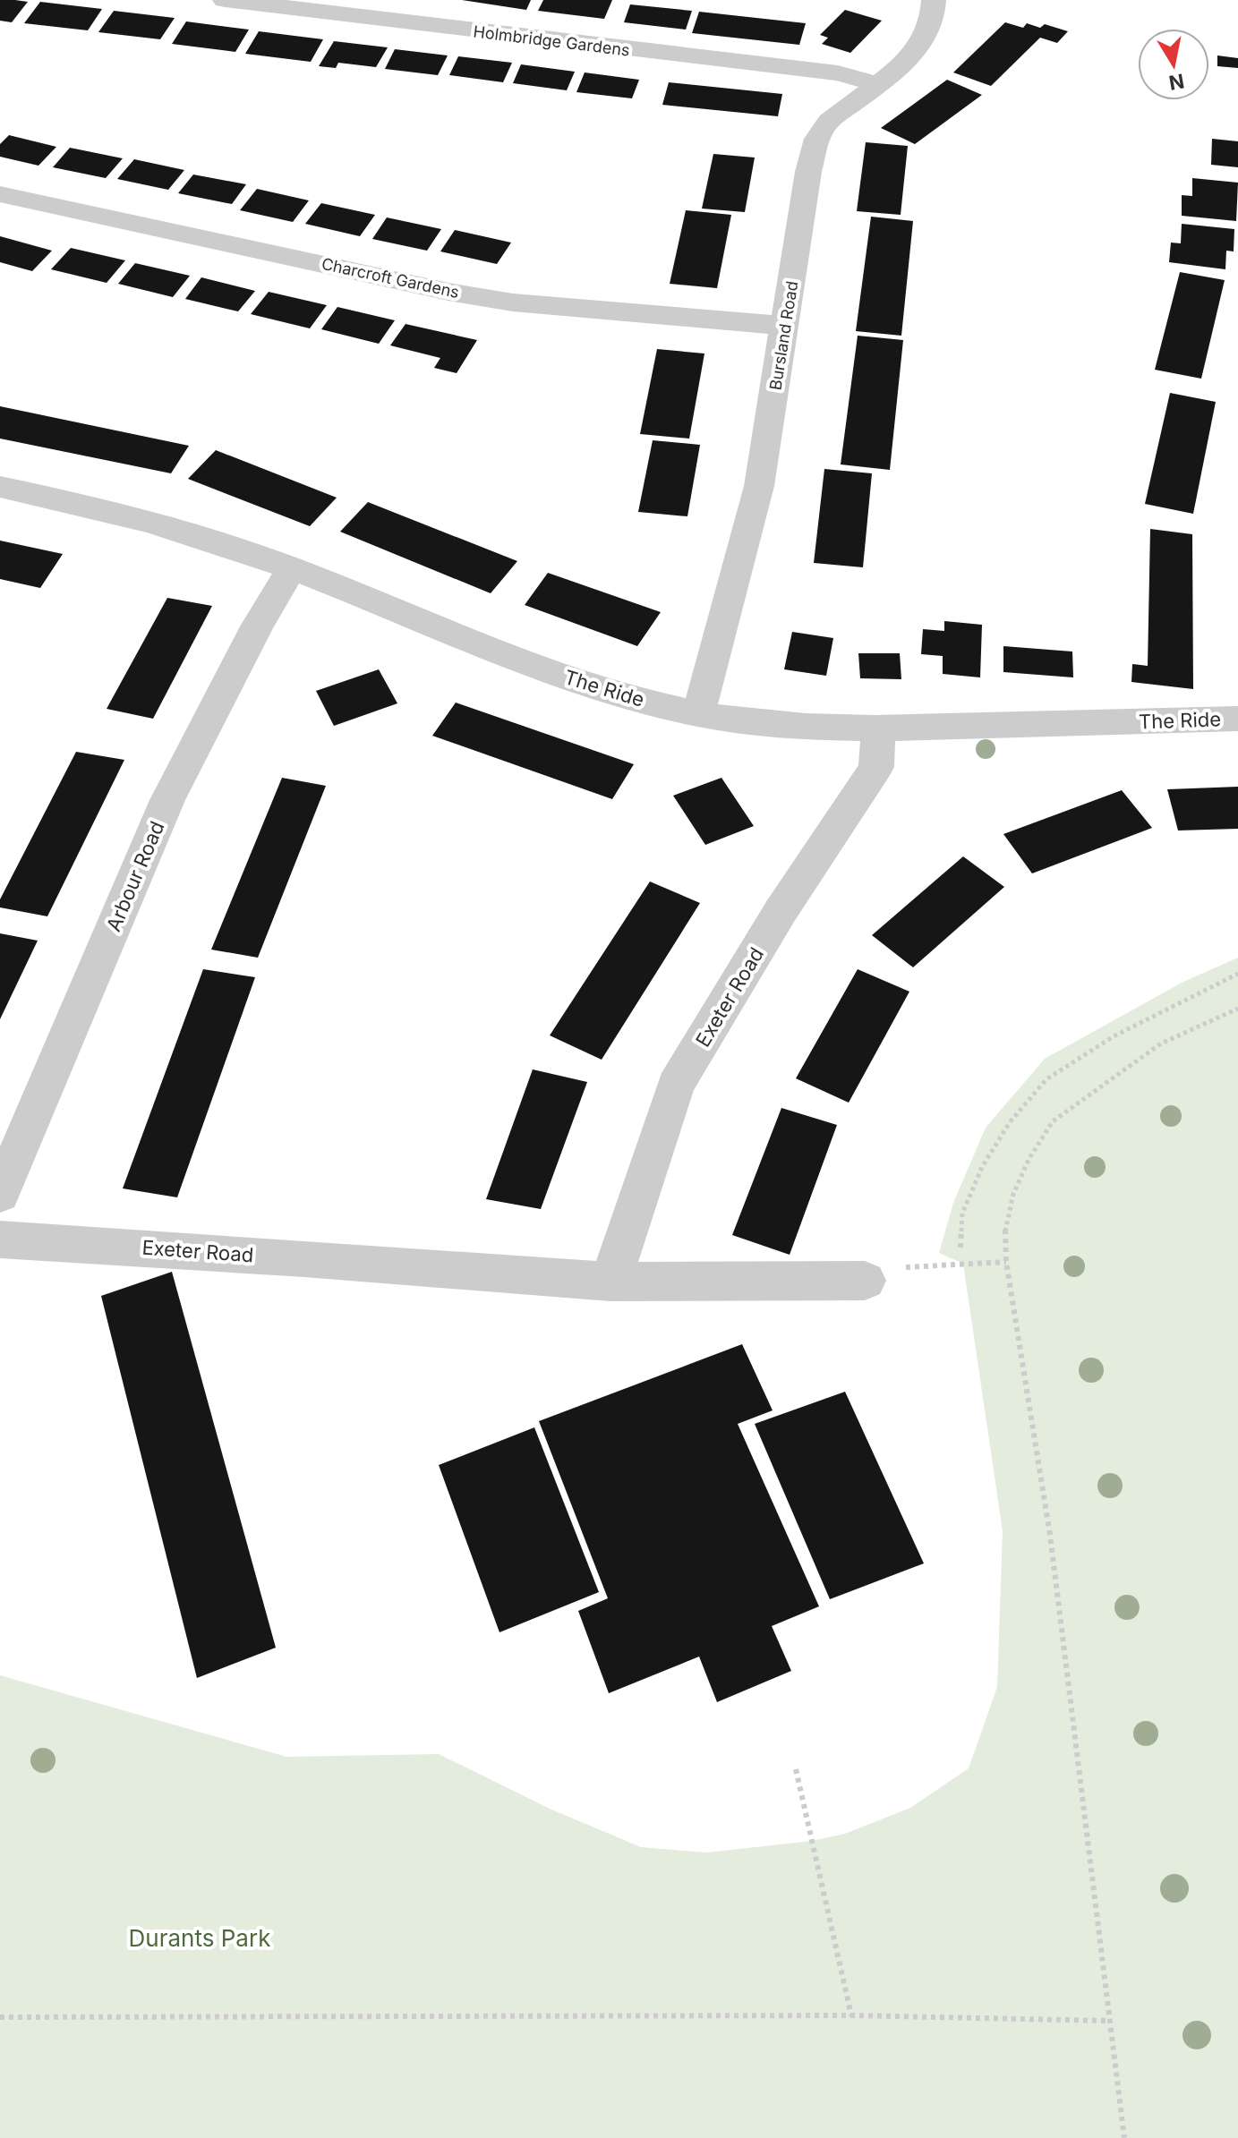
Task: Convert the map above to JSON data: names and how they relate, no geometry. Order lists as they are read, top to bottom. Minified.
{"streets":{"street":["Holmbridge Gardens","Charcroft Gardens","Bursland Road","The Ride","Arbour Road","Exeter Road"]},"crossings":[["Holmbridge Gardens","Bursland Road"],["Charcroft Gardens","Bursland Road"],["Bursland Road","The Ride"],["The Ride","Arbour Road"],["The Ride","Exeter Road"]],"parks":["Durants Park"],"north":"bottom"}
